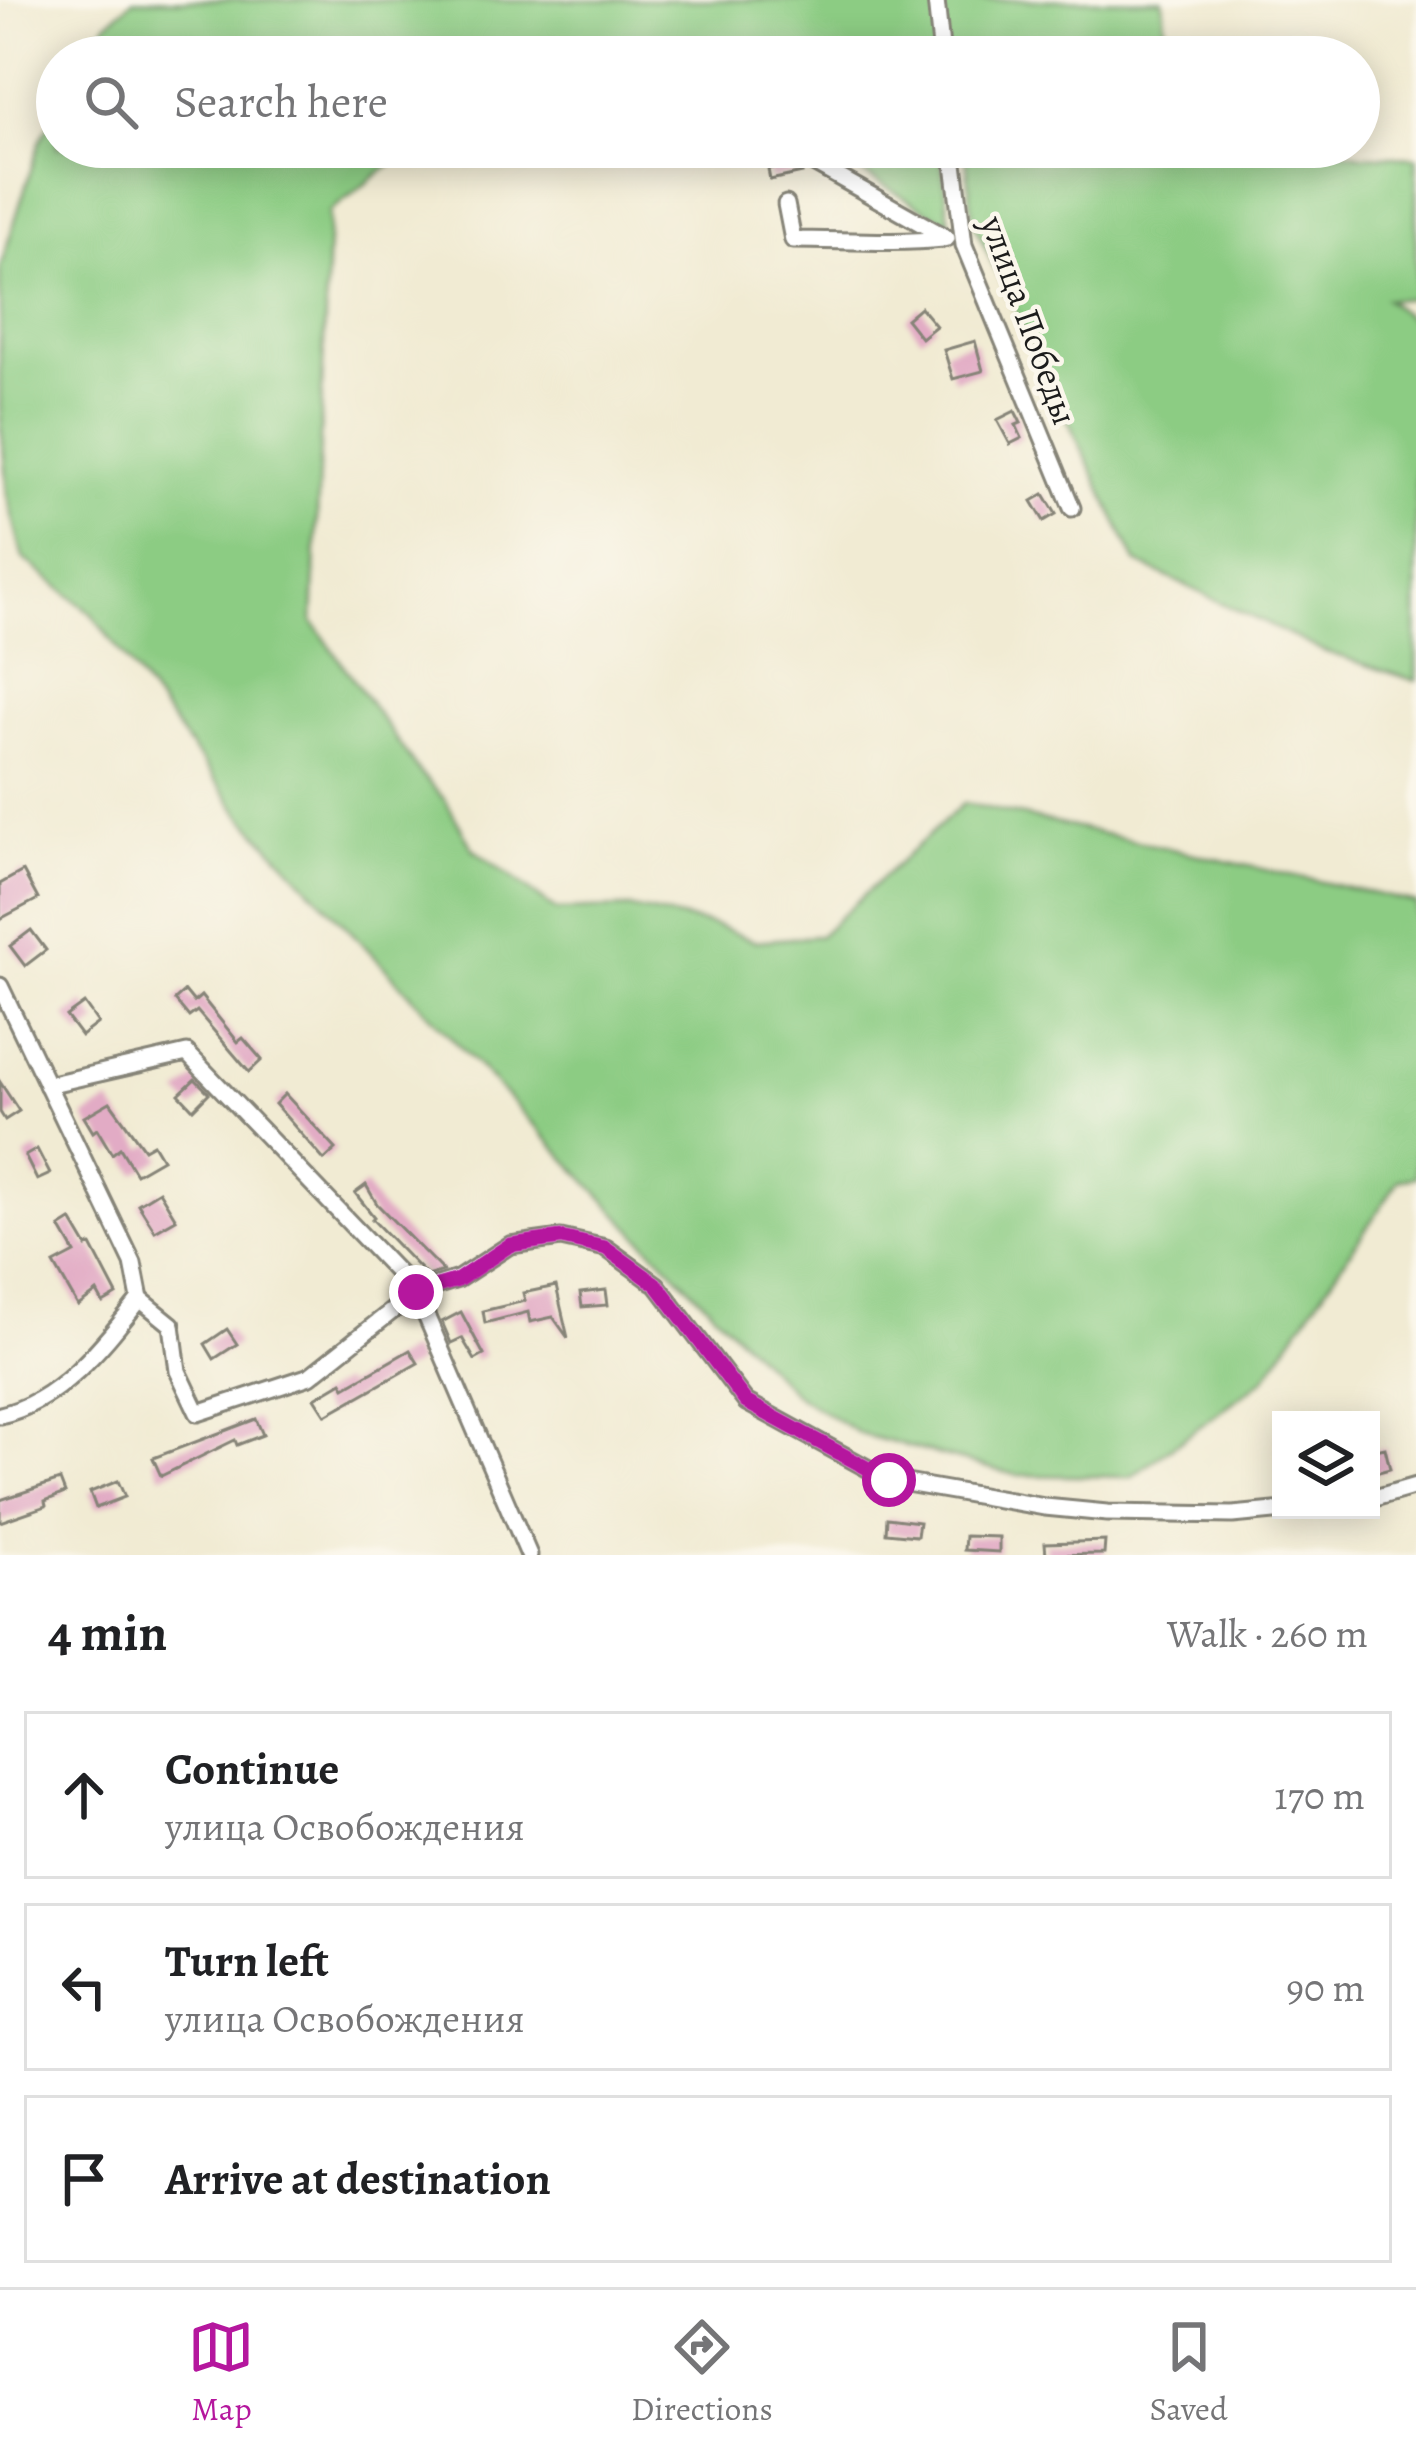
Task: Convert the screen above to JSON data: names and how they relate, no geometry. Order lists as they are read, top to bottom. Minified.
{"streets":{"street":["улица Победы"]},"page":{"search":"Search here","heading":["4 min","Walk · 260 m"],"list":[["Continue","улица Освобождения","170 m"],["Turn left","улица Освобождения","90 m"],"Arrive at destination"],"nav":["Map","Directions","Saved"]}}
